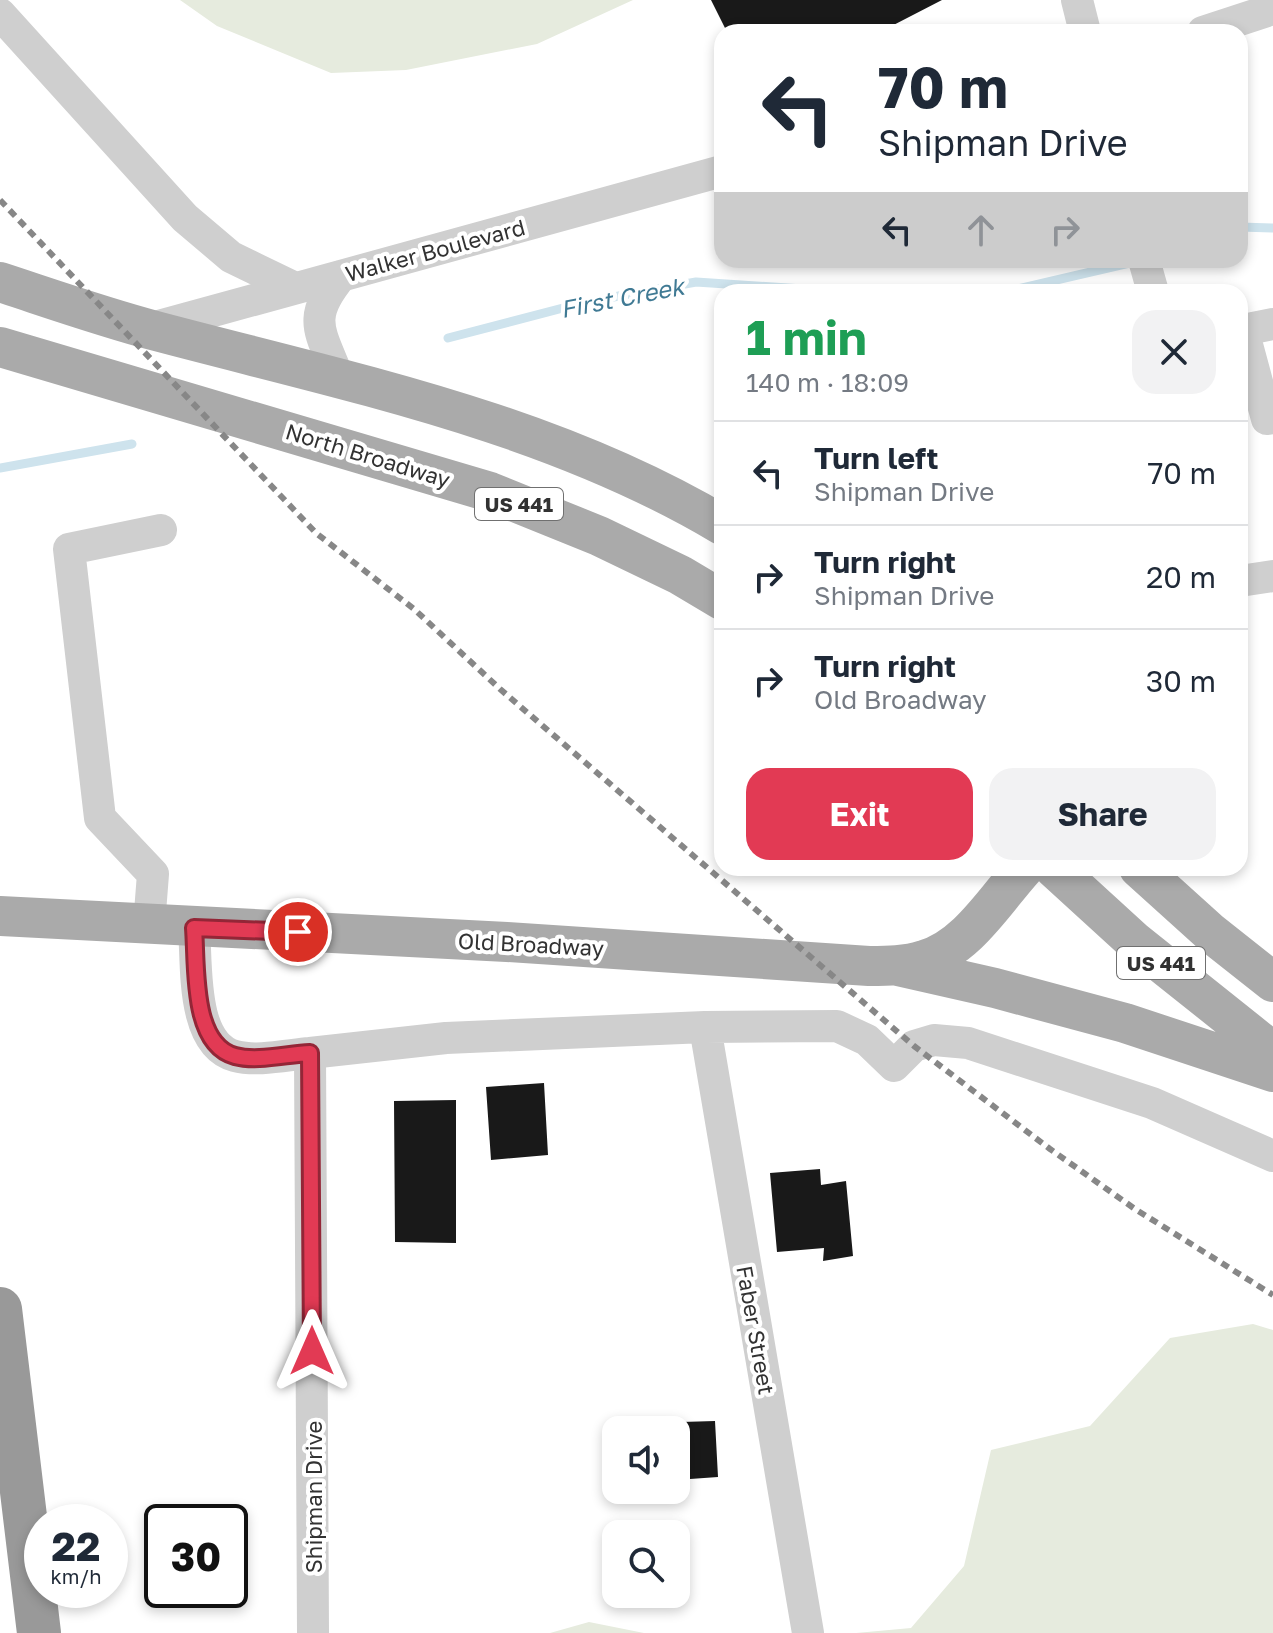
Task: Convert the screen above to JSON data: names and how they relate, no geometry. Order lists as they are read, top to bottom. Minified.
{"streets":{"main road":["North Broadway","US 441","Old Broadway"],"street":["Walker Boulevard","Faber Street","Shipman Drive"]},"water":["First Creek"],"page":{"turn":["70 m","Shipman Drive"],"heading":["1 min","140 m · 18:09"],"list":[{"name":"Turn left","note":"Shipman Drive","value":"70 m"},{"name":"Turn right","note":"Shipman Drive","value":"20 m"},{"name":"Turn right","note":"Old Broadway","value":"30 m"}],"buttons":["Exit","Share"],"speed":"22 km/h","limit":"30"}}
